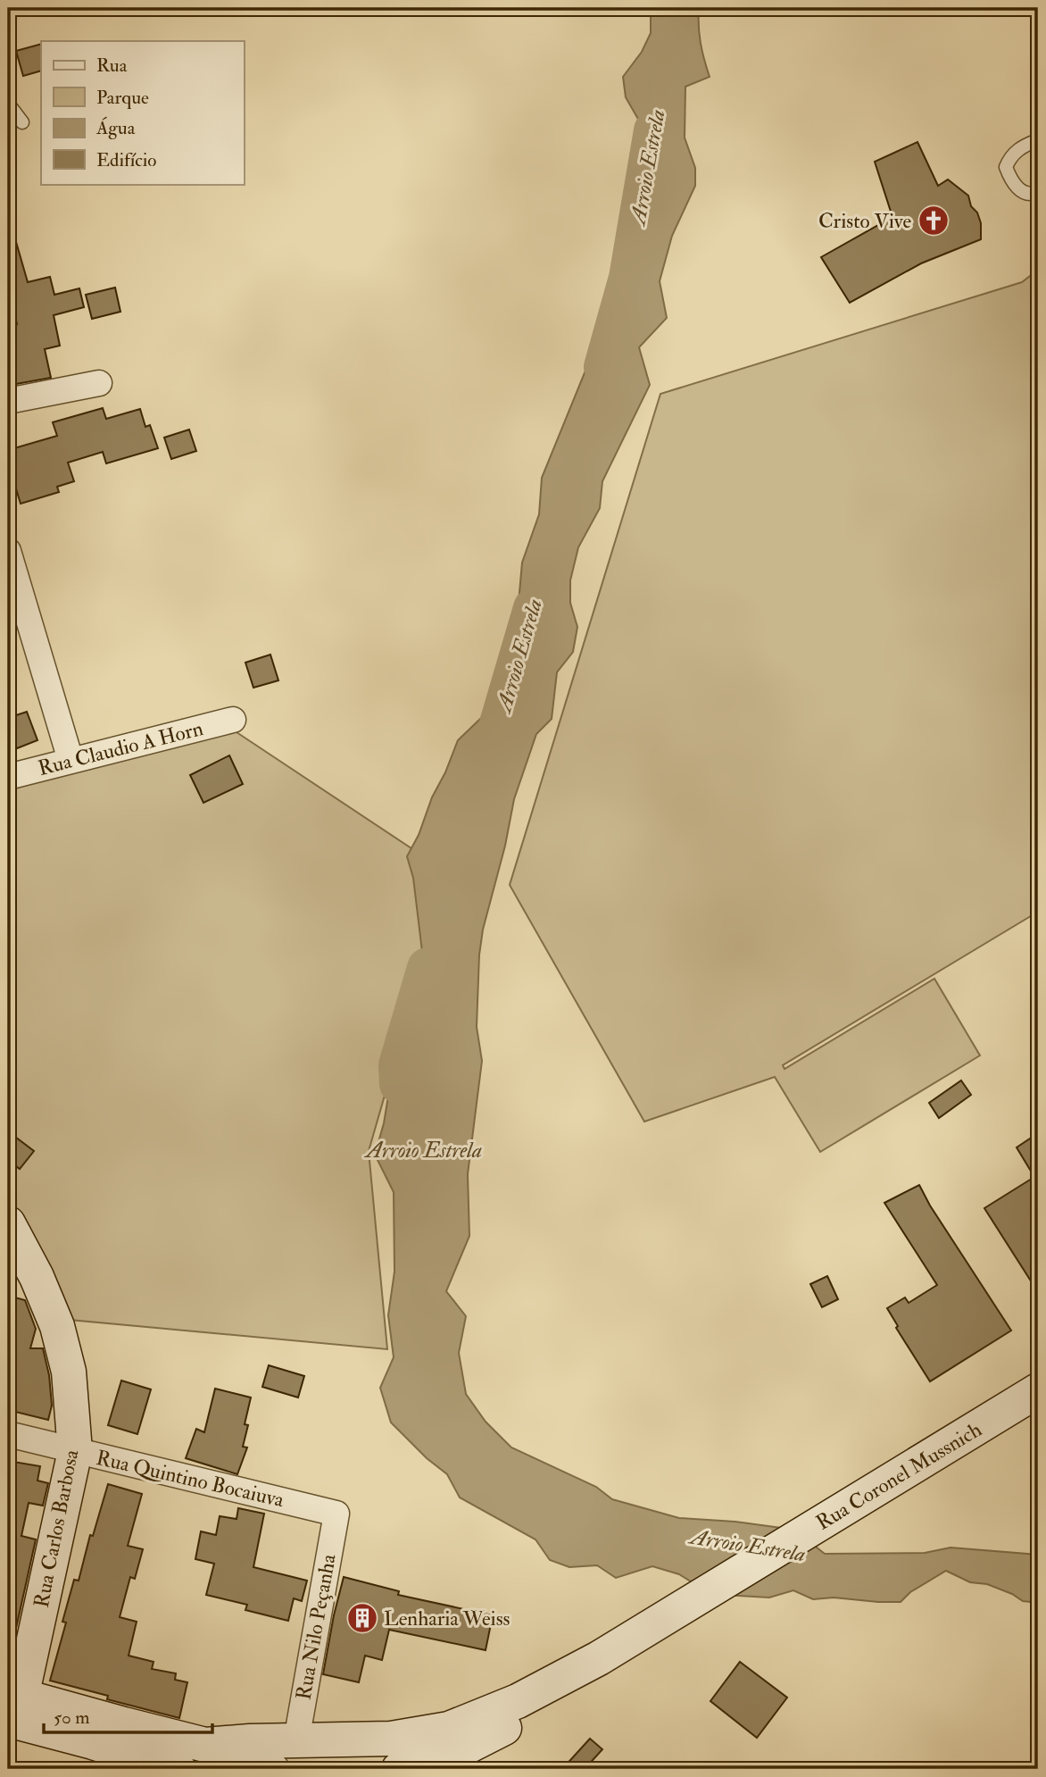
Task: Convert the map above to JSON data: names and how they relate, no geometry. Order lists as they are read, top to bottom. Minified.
{"streets":{"main road":["Rua Coronel Mussnich","Rua Carlos Barbosa"],"street":["Rua Claudio A Horn","Rua Quintino Bocaiuva","Rua Nilo Peçanha"]},"crossings":[["Rua Coronel Mussnich","Rua Carlos Barbosa"],["Rua Coronel Mussnich","Rua Nilo Peçanha"],["Rua Quintino Bocaiuva","Rua Carlos Barbosa"],["Rua Quintino Bocaiuva","Rua Nilo Peçanha"]],"water":["Arroio Estrela"],"places":{"church":["Cristo Vive"],"building":["Lenharia Weiss"]},"legend":["Rua","Parque","Água","Edifício"],"scale_bar":"50 m"}
